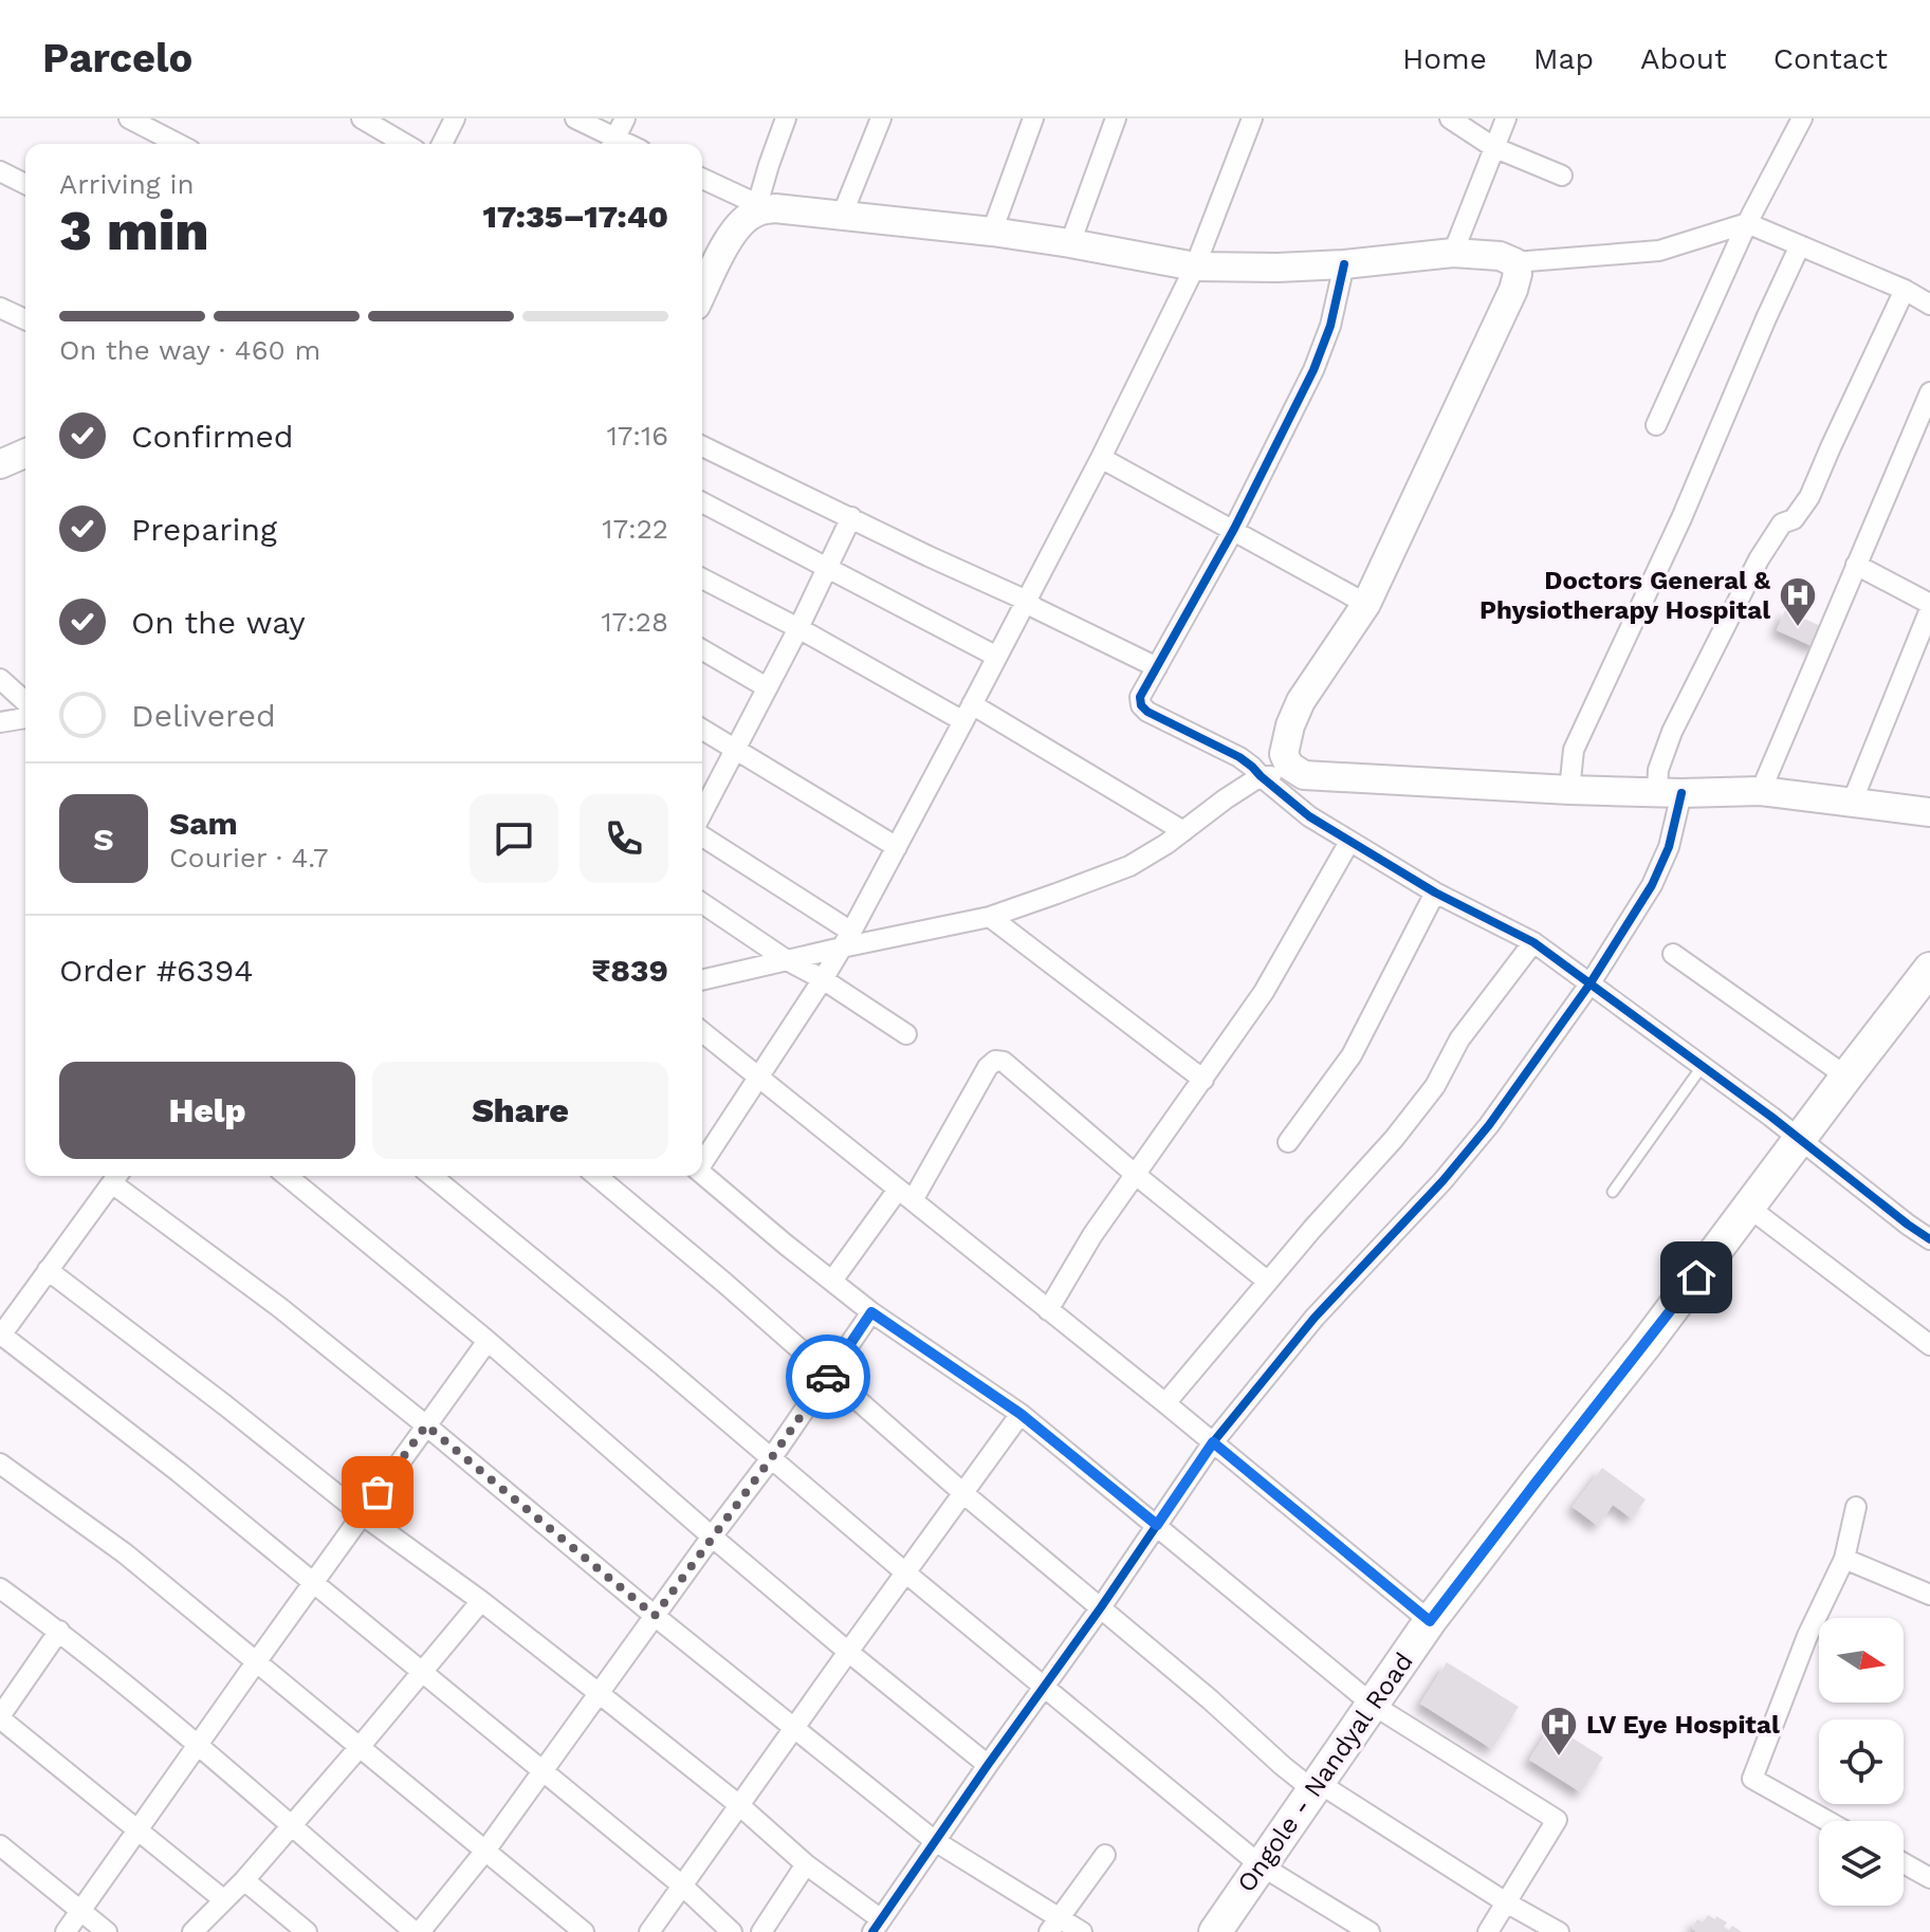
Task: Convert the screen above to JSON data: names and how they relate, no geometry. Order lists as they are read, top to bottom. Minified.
{"streets":{"main road":["Ongole - Nandyal Road"]},"places":{"hospital":["Doctors General & Physiotherapy Hospital","LV Eye Hospital"]},"north":"right","page":{"header":"Parcelo","nav":["Home","Map","About","Contact"],"heading":["3 min","Arriving in","17:35–17:40"],"panel":["Sam","Courier · 4.7","Order #6394","₹839"],"bar":"On the way · 460 m","list":[["Confirmed","17:16"],["Preparing","17:22"],["On the way","17:28"],"Delivered"],"round":"S","buttons":["Help","Share"]}}
